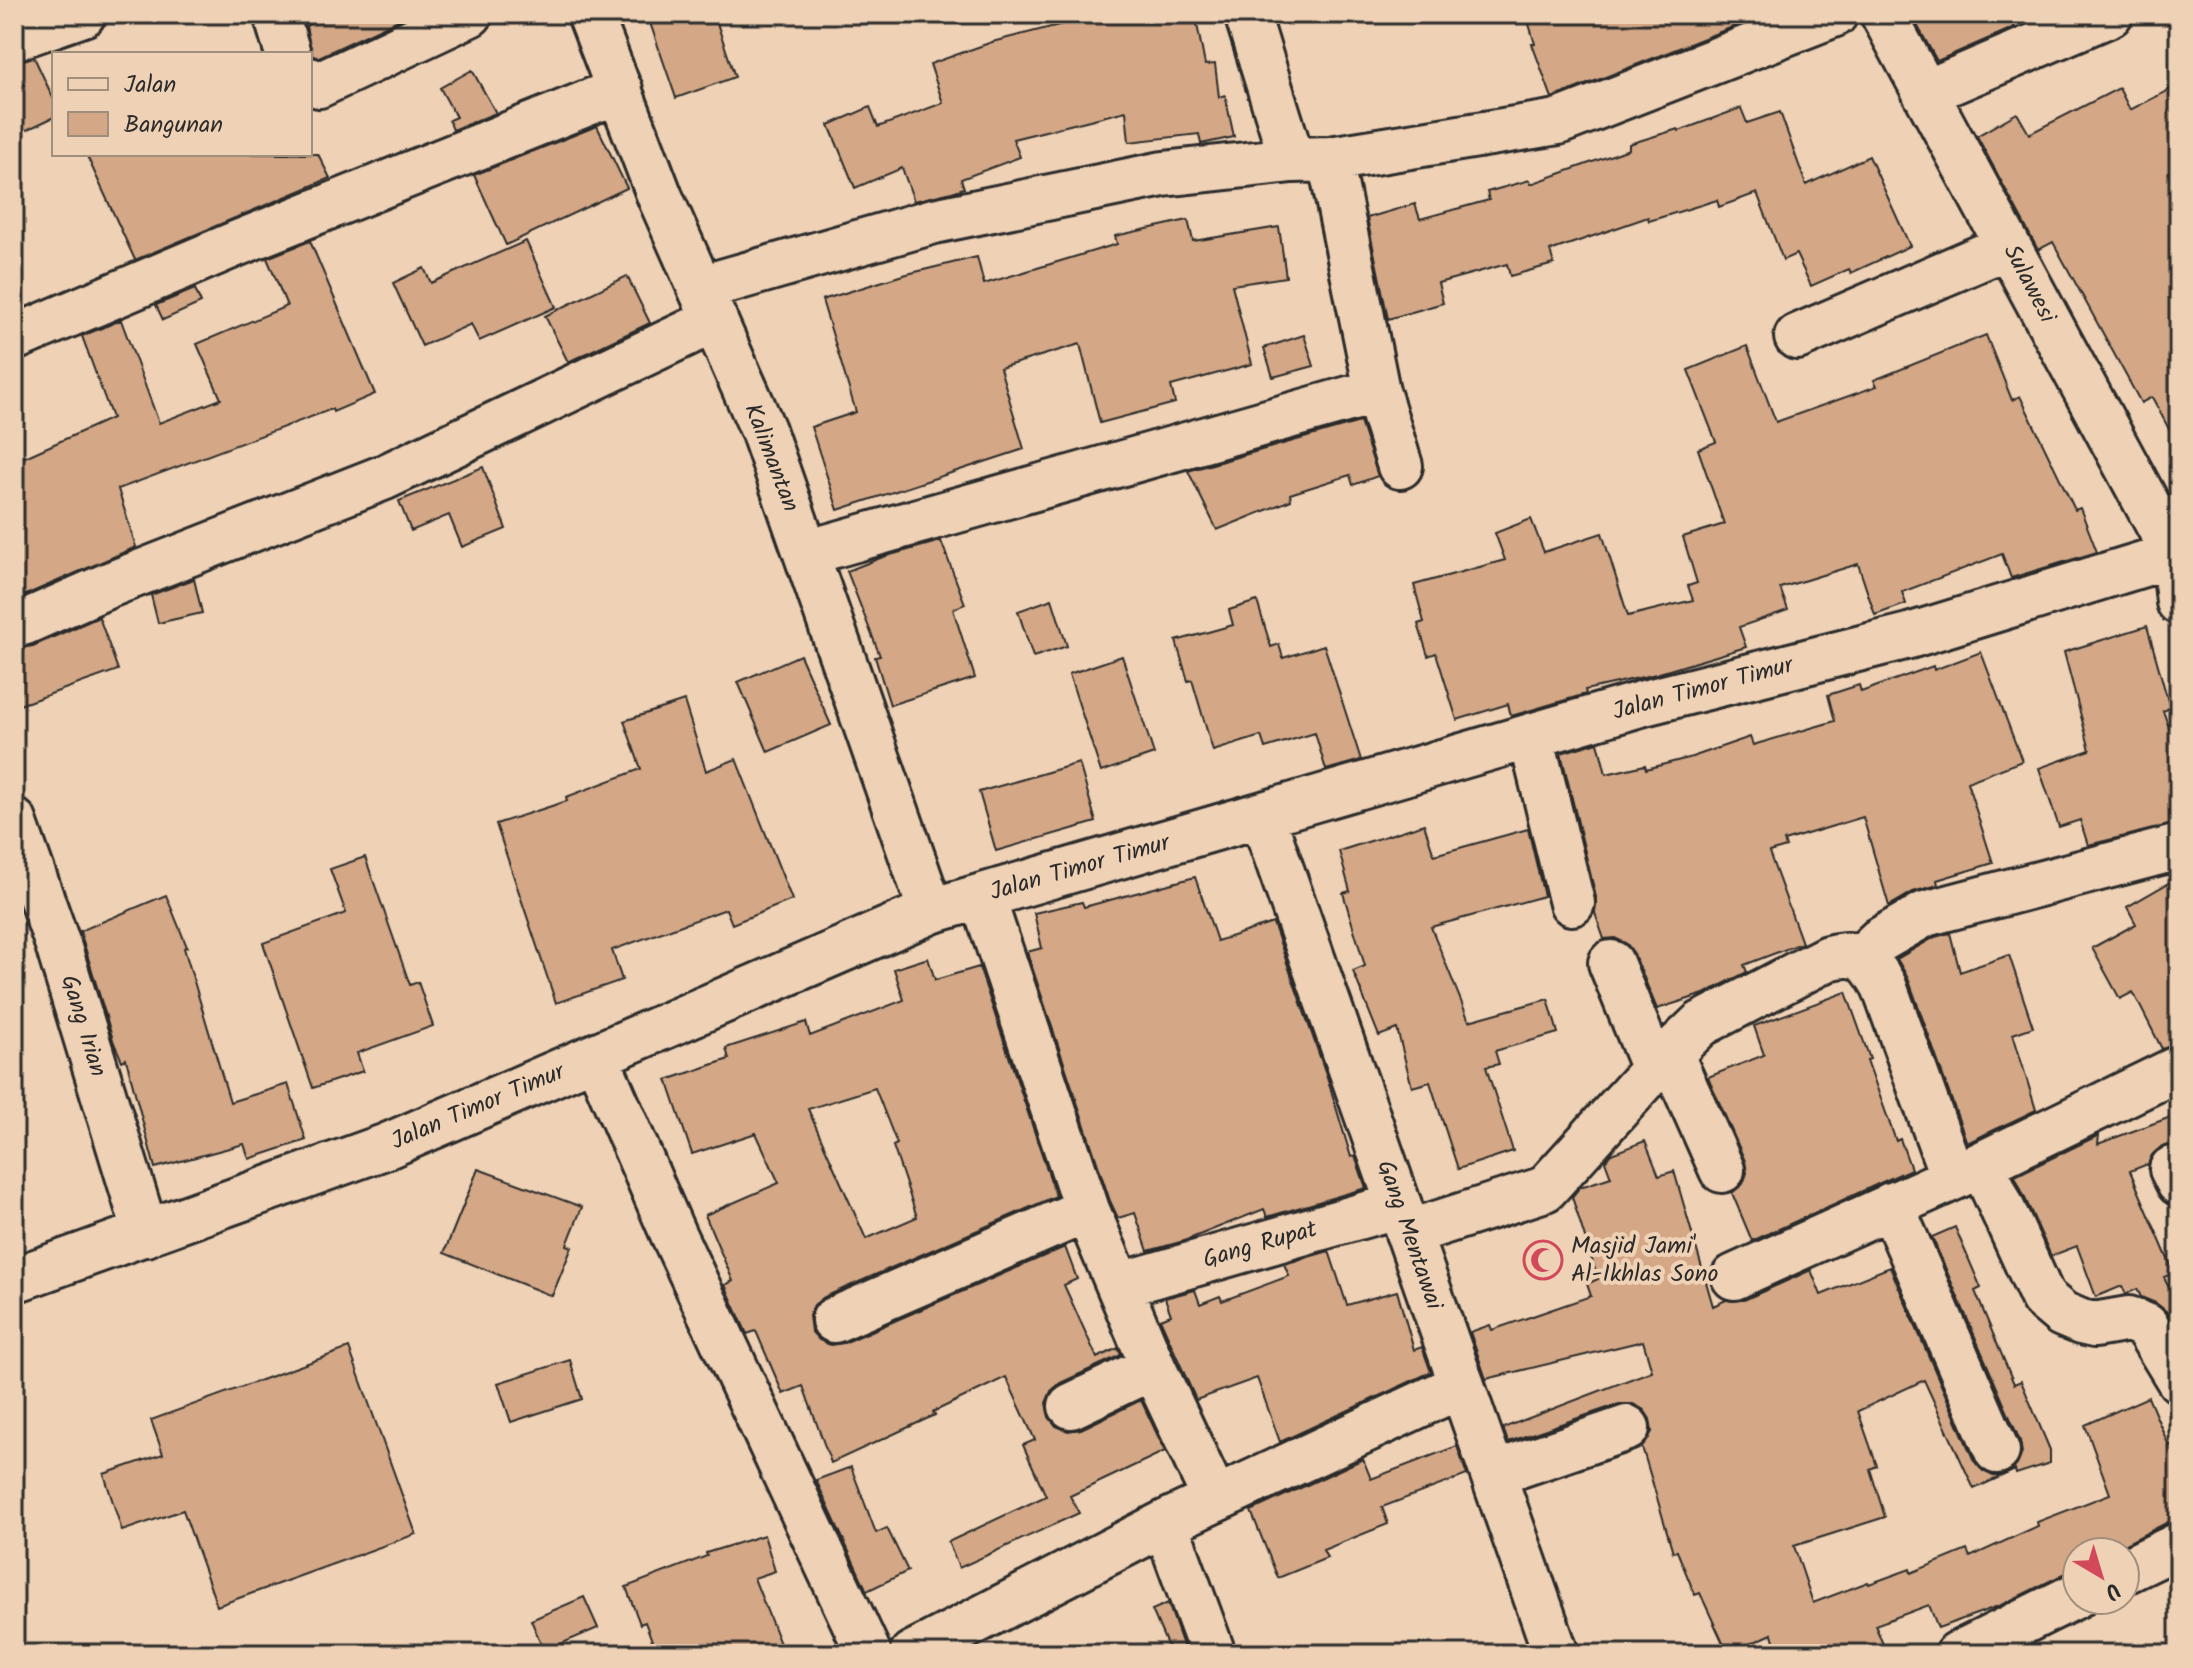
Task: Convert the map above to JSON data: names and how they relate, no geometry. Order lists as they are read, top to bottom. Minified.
{"streets":{"street":["Sulawesi","Kalimantan","Jalan Timor Timur","Gang Irian","Gang Mentawai","Gang Rupat"]},"crossings":[["Sulawesi","Jalan Timor Timur"],["Kalimantan","Jalan Timor Timur"],["Jalan Timor Timur","Gang Irian"],["Jalan Timor Timur","Gang Mentawai"],["Gang Mentawai","Gang Rupat"]],"places":{"mosque":["Masjid Jami' Al-Ikhlas Sono"]},"legend":["Jalan","Bangunan"],"north":"bottom right"}
